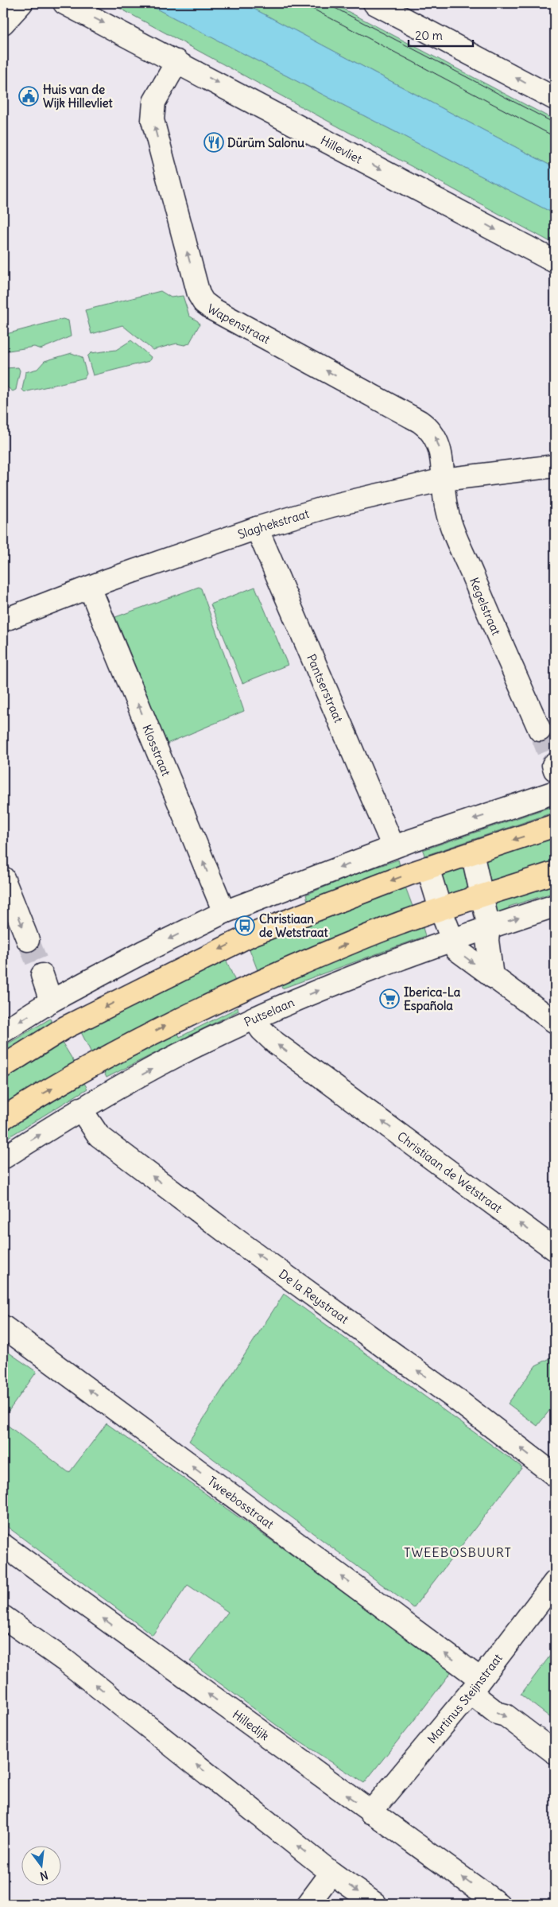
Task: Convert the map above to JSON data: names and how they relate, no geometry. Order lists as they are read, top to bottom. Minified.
{"streets":{"street":["Hillevliet","Wapenstraat","Slaghekstraat","Kegelstraat","Pantserstraat","Klosstraat","Putselaan","Christiaan de Wetstraat","De la Reystraat","Tweebosstraat","Martinus Steijnstraat","Hilledijk"]},"crossings":[["Hillevliet","Wapenstraat"],["Wapenstraat","Slaghekstraat"],["Wapenstraat","Kegelstraat"],["Slaghekstraat","Kegelstraat"],["Slaghekstraat","Pantserstraat"],["Slaghekstraat","Klosstraat"],["Putselaan","Christiaan de Wetstraat"],["Putselaan","De la Reystraat"],["Tweebosstraat","Martinus Steijnstraat"],["Martinus Steijnstraat","Hilledijk"]],"one_way":["Wapenstraat","Klosstraat","De la Reystraat"],"districts":["TWEEBOSBUURT"],"places":{"public building":["Huis van de Wijk Hillevliet"],"restaurant":["Dürüm Salonu"],"bus stop":["Christiaan de Wetstraat"],"supermarket":["Iberica-La Española"]},"scale_bar":"20 m","north":"bottom"}
